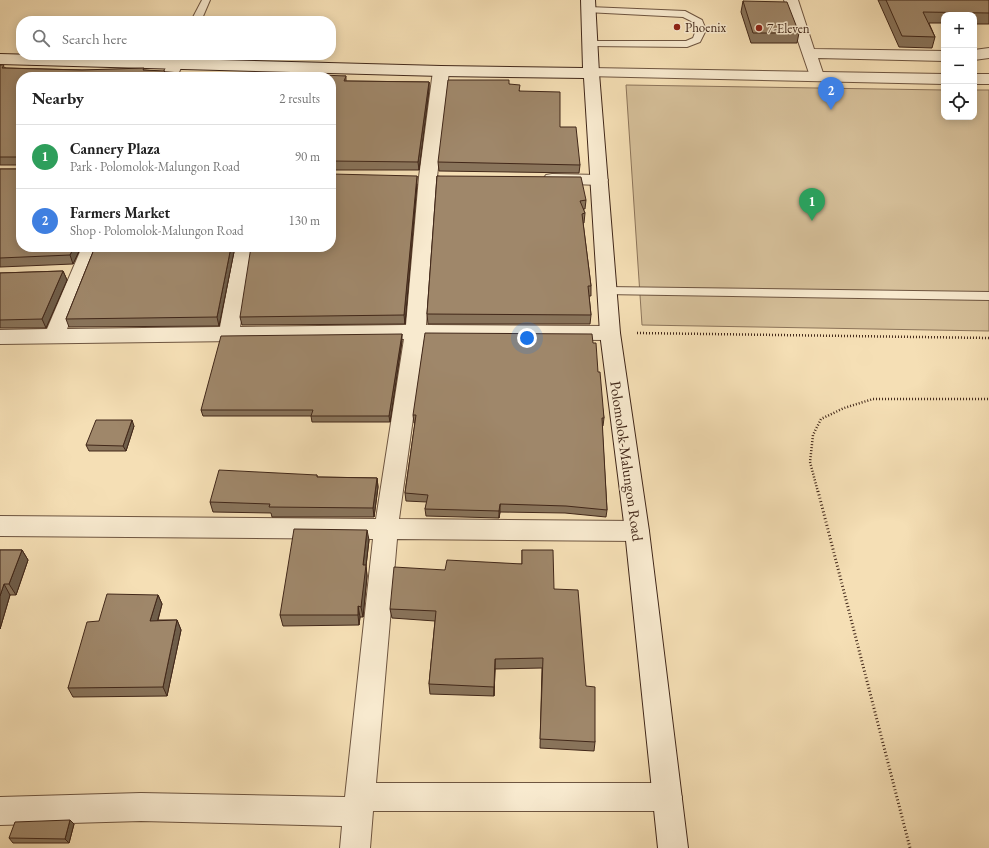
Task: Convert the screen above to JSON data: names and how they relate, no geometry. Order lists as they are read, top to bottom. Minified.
{"streets":{"street":["Polomolok-Malungon Road"]},"places":["Phoenix","7-Eleven"],"page":{"map_buttons":["+","−"],"search":"Search here","heading":["Nearby","2 results"],"pins":["2","1"],"list":[{"mark":"1","name":"Cannery Plaza","note":"Park · Polomolok-Malungon Road","value":"90 m"},{"mark":"2","name":"Farmers Market","note":"Shop · Polomolok-Malungon Road","value":"130 m"}]}}
